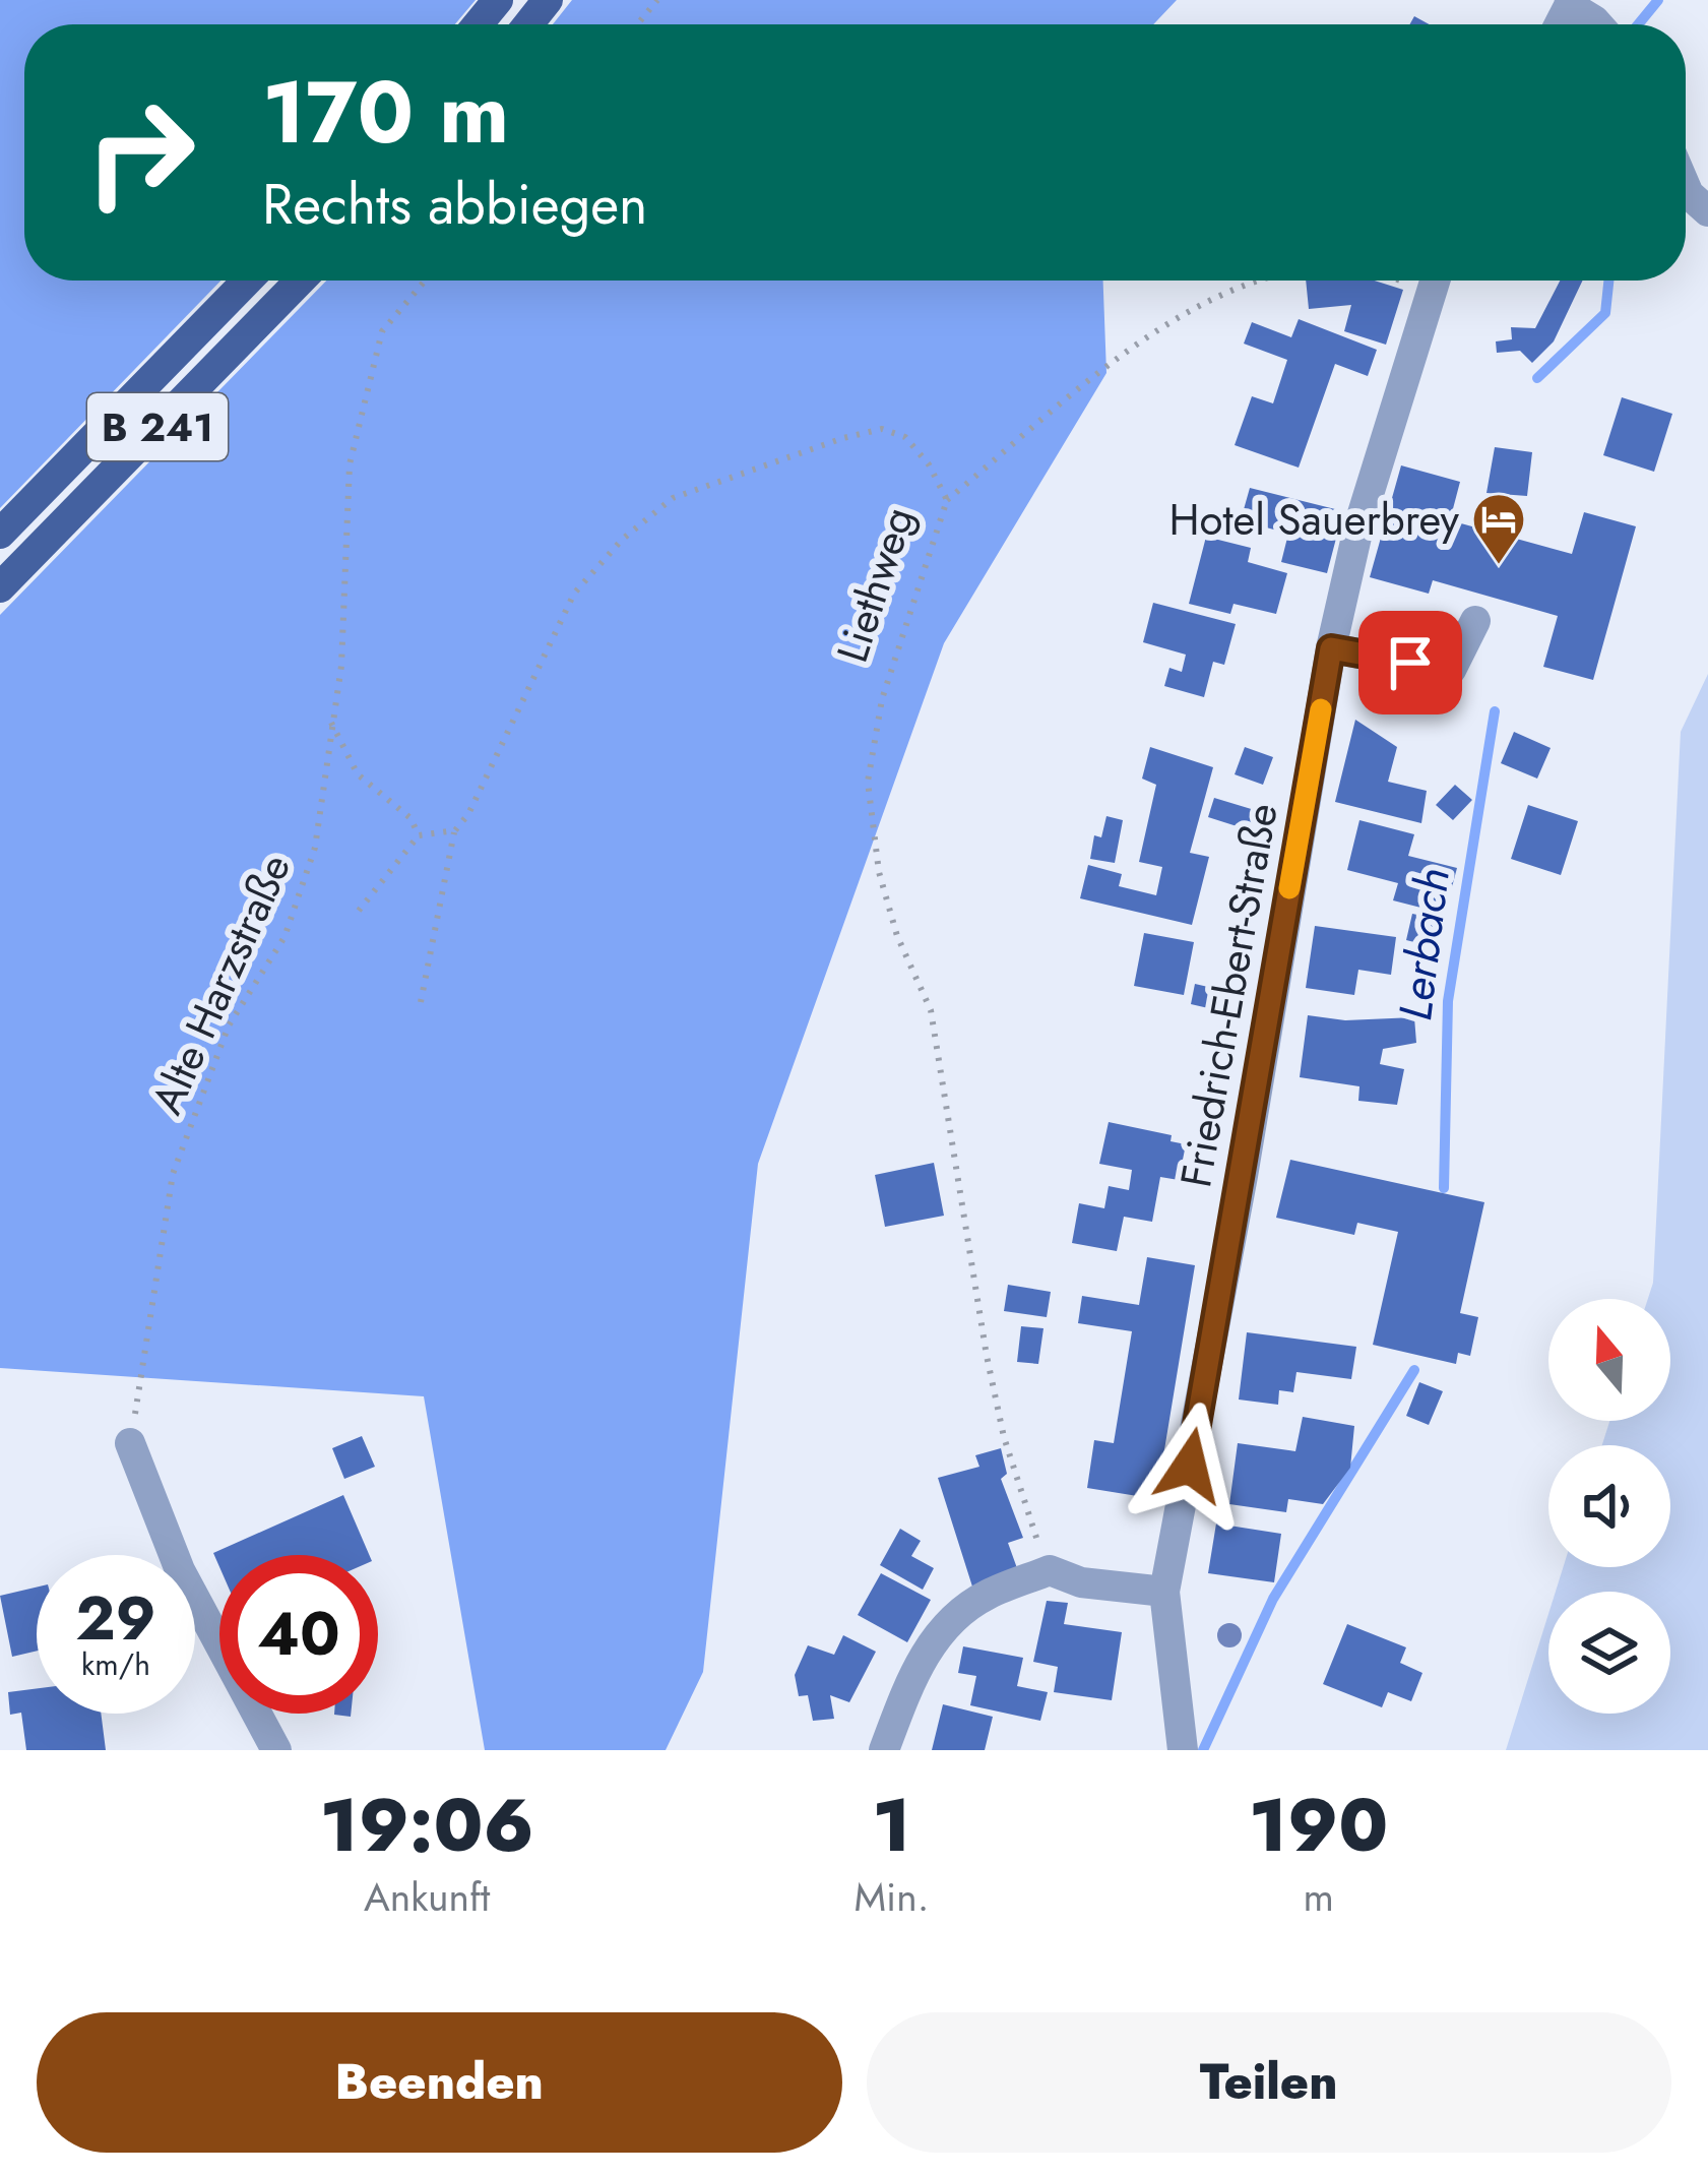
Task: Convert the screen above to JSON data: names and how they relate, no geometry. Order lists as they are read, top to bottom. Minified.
{"streets":{"main road":["B 241"],"street":["Friedrich-Ebert-Straße"],"path":["Liethweg","Alte Harzstraße"]},"water":["Lerbach"],"places":{"hotel":["Hotel Sauerbrey"]},"north":"top","page":{"turn":["170 m","Rechts abbiegen"],"speed":"29 km/h","limit":"40","eta":["19:06","Ankunft","1","Min.","190","m"],"buttons":["Beenden","Teilen"]}}
